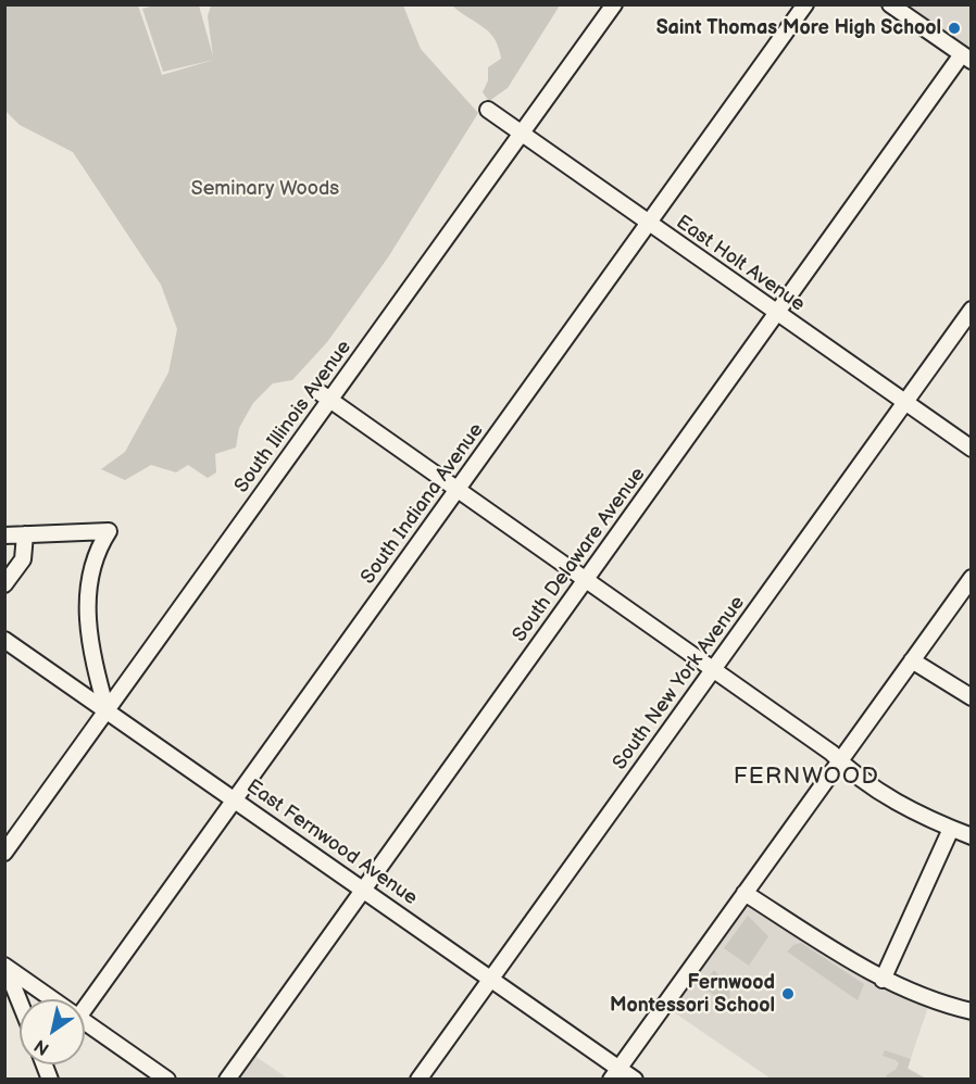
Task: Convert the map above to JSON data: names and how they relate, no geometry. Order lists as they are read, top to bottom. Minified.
{"streets":{"street":["East Holt Avenue","South Illinois Avenue","South Indiana Avenue","South Delaware Avenue","South New York Avenue","East Fernwood Avenue"]},"crossings":[["East Holt Avenue","South Illinois Avenue"],["East Holt Avenue","South Indiana Avenue"],["East Holt Avenue","South Delaware Avenue"],["East Holt Avenue","South New York Avenue"],["South Illinois Avenue","East Fernwood Avenue"],["South Indiana Avenue","East Fernwood Avenue"],["South Delaware Avenue","East Fernwood Avenue"],["South New York Avenue","East Fernwood Avenue"]],"districts":["FERNWOOD"],"parks":["Seminary Woods"],"places":["Saint Thomas More High School","Fernwood Montessori School"],"north":"bottom left"}
